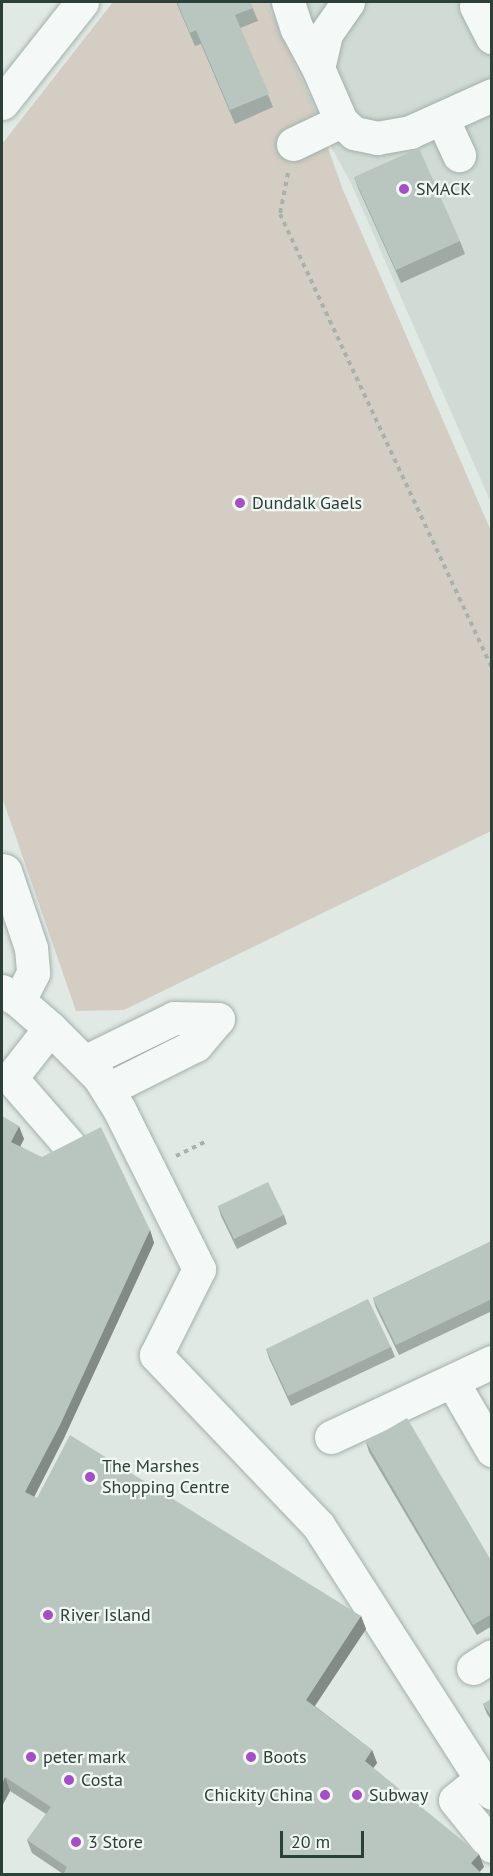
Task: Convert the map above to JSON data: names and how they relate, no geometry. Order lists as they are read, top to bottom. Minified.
{"places":["SMACK","Dundalk Gaels","The Marshes Shopping Centre","River Island","peter mark","Boots","Costa","Chickity China","Subway","3 Store"],"scale_bar":"20 m"}
